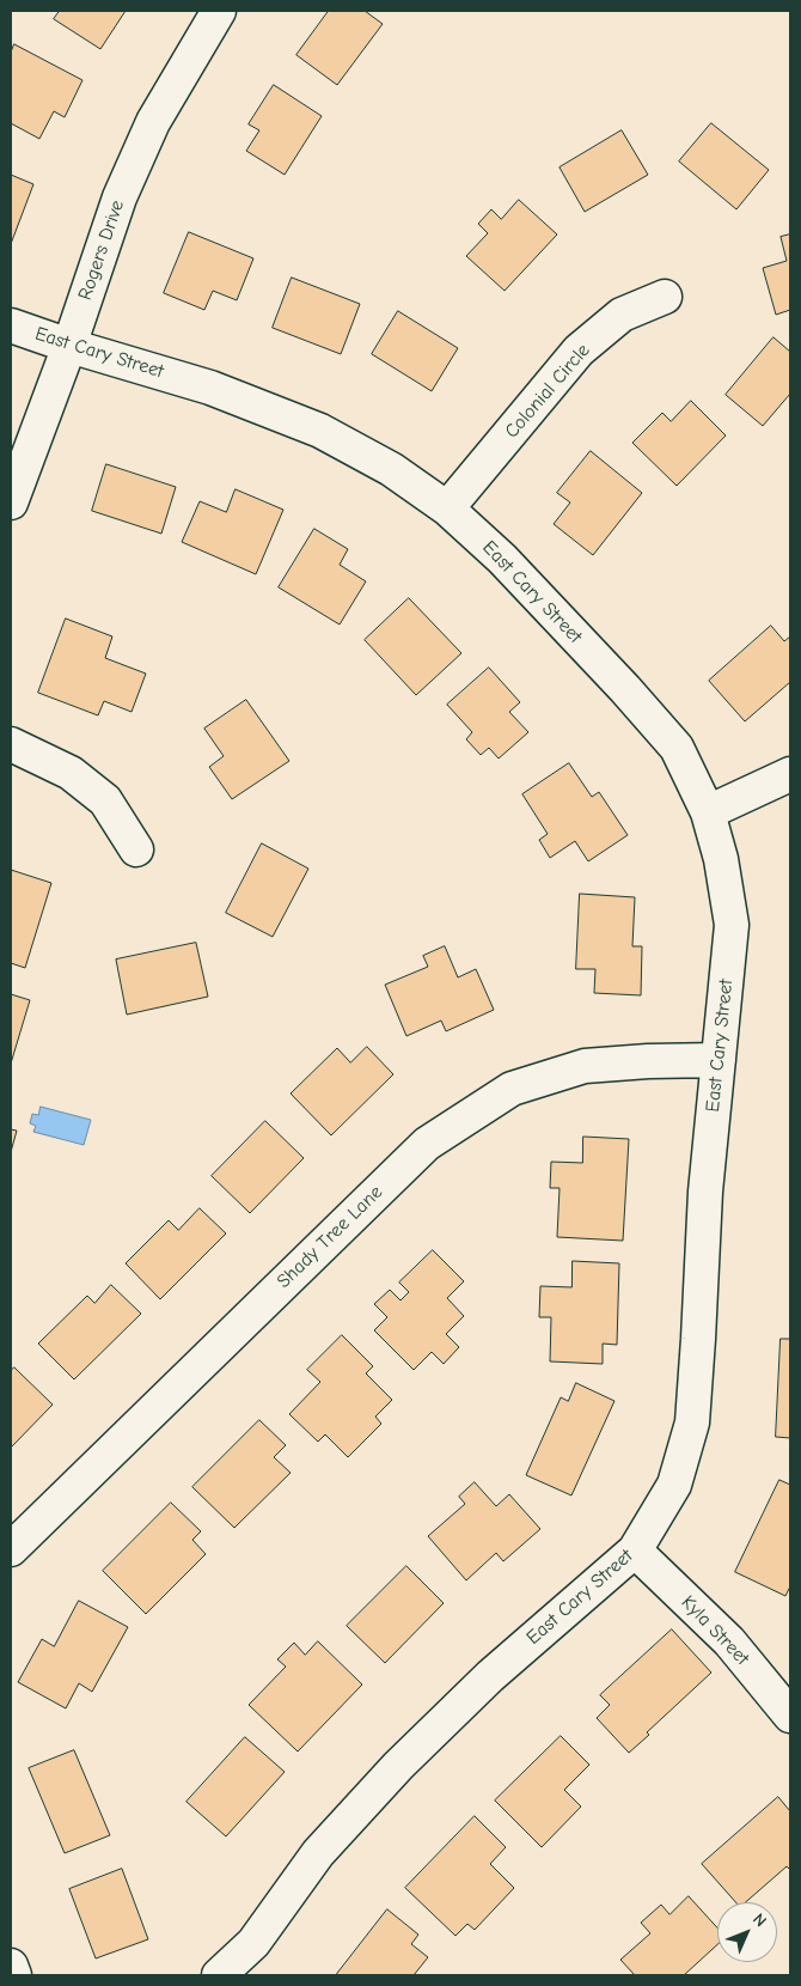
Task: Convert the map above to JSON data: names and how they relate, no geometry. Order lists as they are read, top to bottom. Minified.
{"streets":{"street":["Rogers Drive","East Cary Street","Colonial Circle","Shady Tree Lane","Kyla Street"]},"crossings":[["Rogers Drive","East Cary Street"],["East Cary Street","Colonial Circle"],["East Cary Street","Shady Tree Lane"],["East Cary Street","Kyla Street"]],"north":"top right"}
